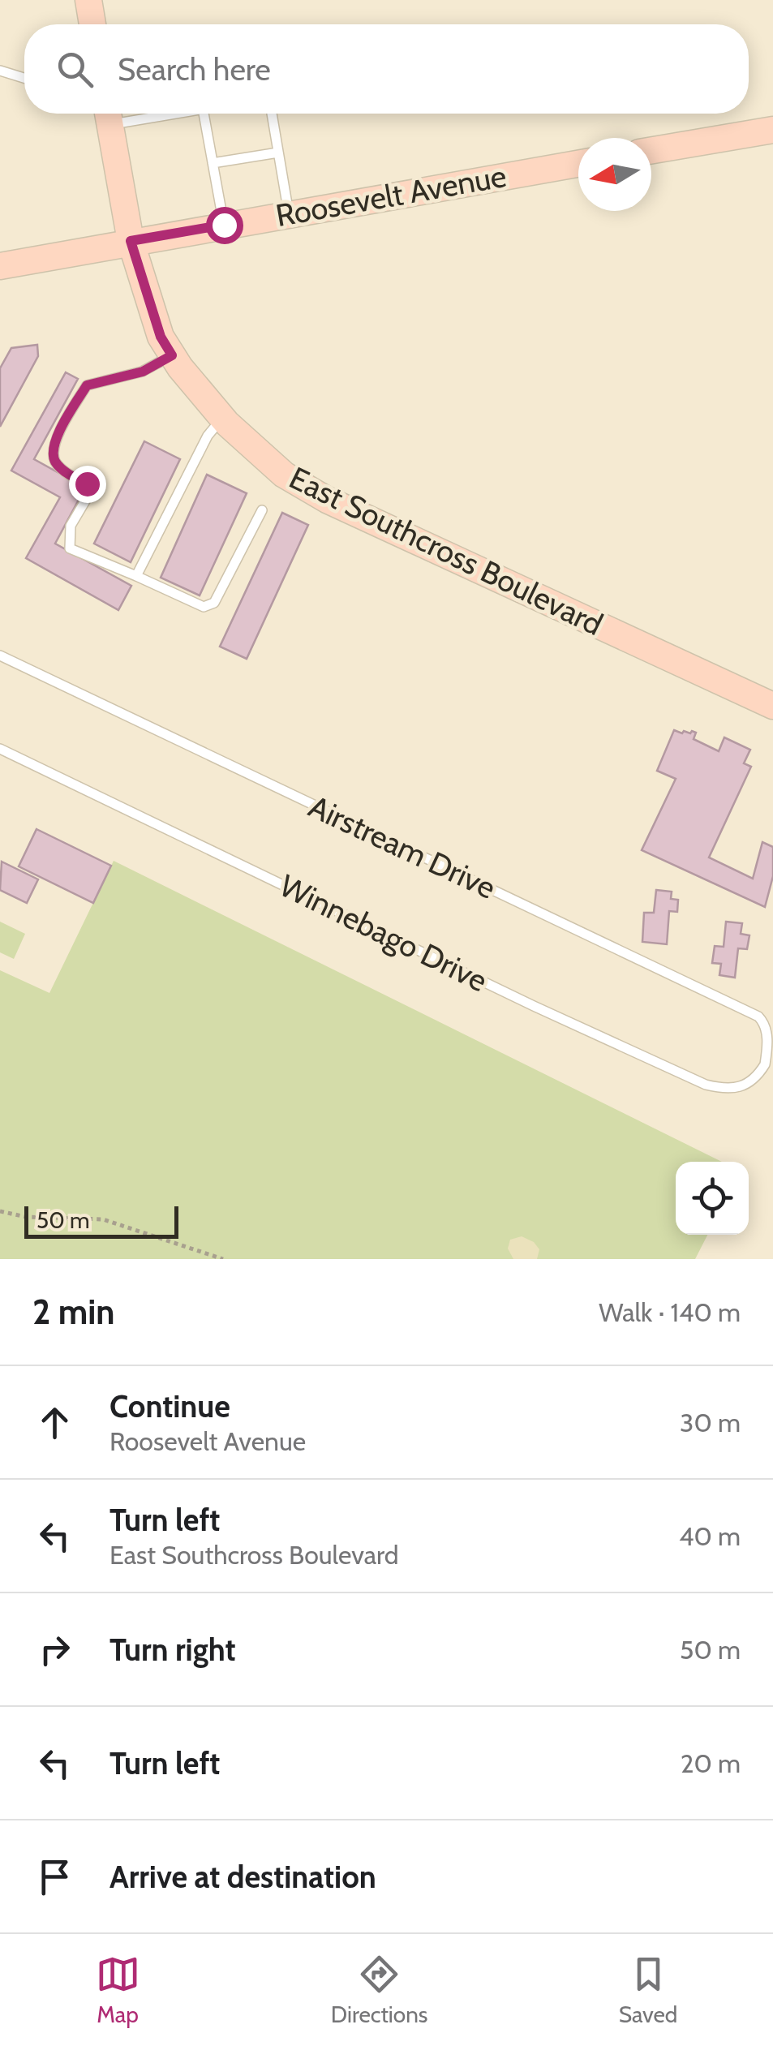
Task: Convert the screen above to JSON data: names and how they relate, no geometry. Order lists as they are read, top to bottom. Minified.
{"streets":{"main road":["Roosevelt Avenue","East Southcross Boulevard"],"lane":["Airstream Drive","Winnebago Drive"]},"crossings":[["Roosevelt Avenue","East Southcross Boulevard"],["Airstream Drive","Winnebago Drive"]],"scale_bar":"50 m","north":"left","page":{"search":"Search here","scale":"50 m","heading":["2 min","Walk · 140 m"],"list":[["Continue","Roosevelt Avenue","30 m"],["Turn left","East Southcross Boulevard","40 m"],["Turn right","50 m"],["Turn left","20 m"],"Arrive at destination"],"nav":["Map","Directions","Saved"]}}
